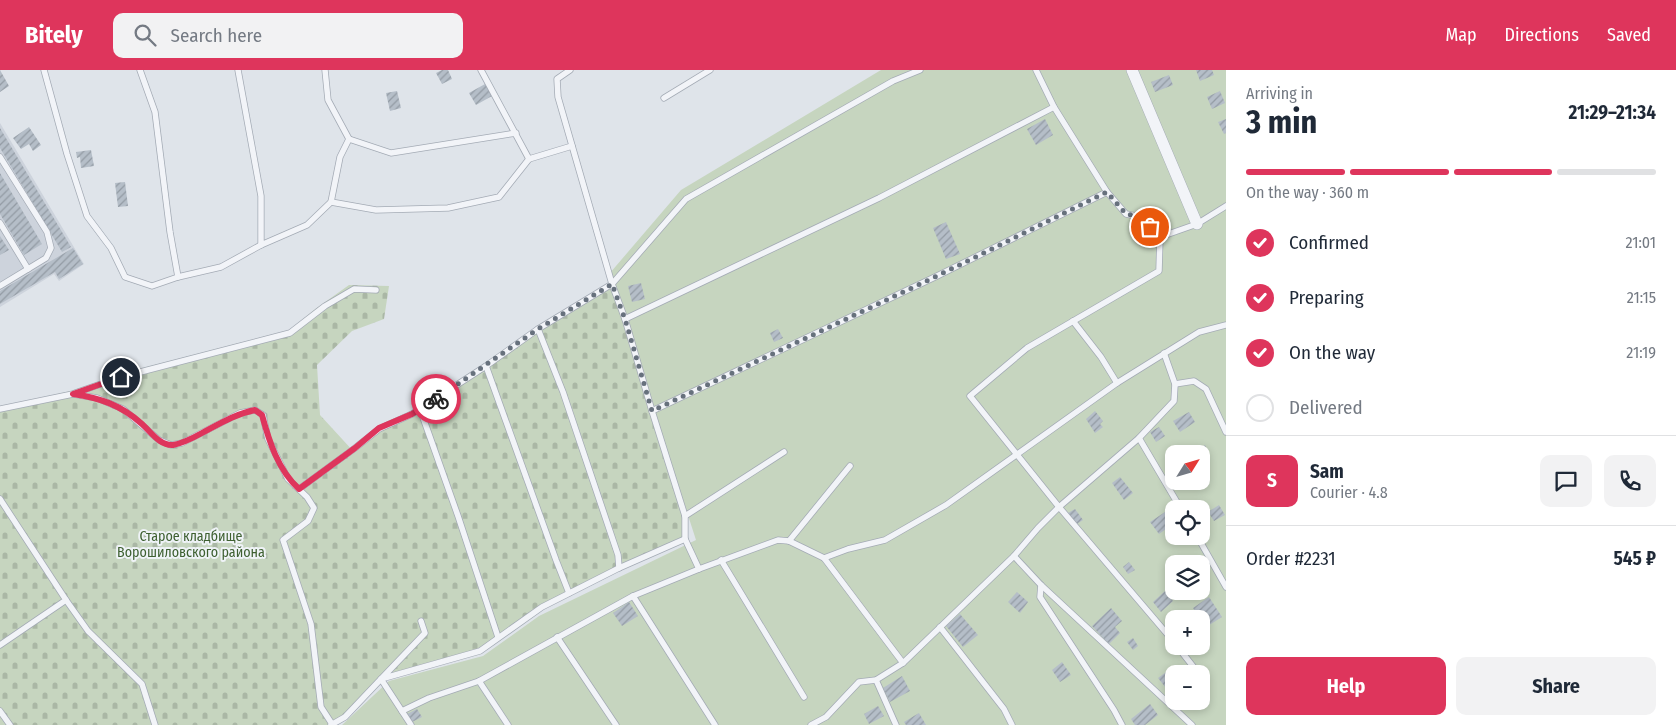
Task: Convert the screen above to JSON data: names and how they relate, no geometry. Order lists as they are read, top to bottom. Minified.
{"parks":["Старое кладбище Ворошиловского района"],"north":"top right","page":{"header":"Bitely","search":"Search here","nav":["Map","Directions","Saved"],"heading":["3 min","Arriving in","21:29–21:34"],"panel":["Sam","Courier · 4.8","Order #2231","545 ₽"],"bar":"On the way · 360 m","list":[["Confirmed","21:01"],["Preparing","21:15"],["On the way","21:19"],"Delivered"],"map_buttons":["+","−"],"round":"S","buttons":["Help","Share"]}}
